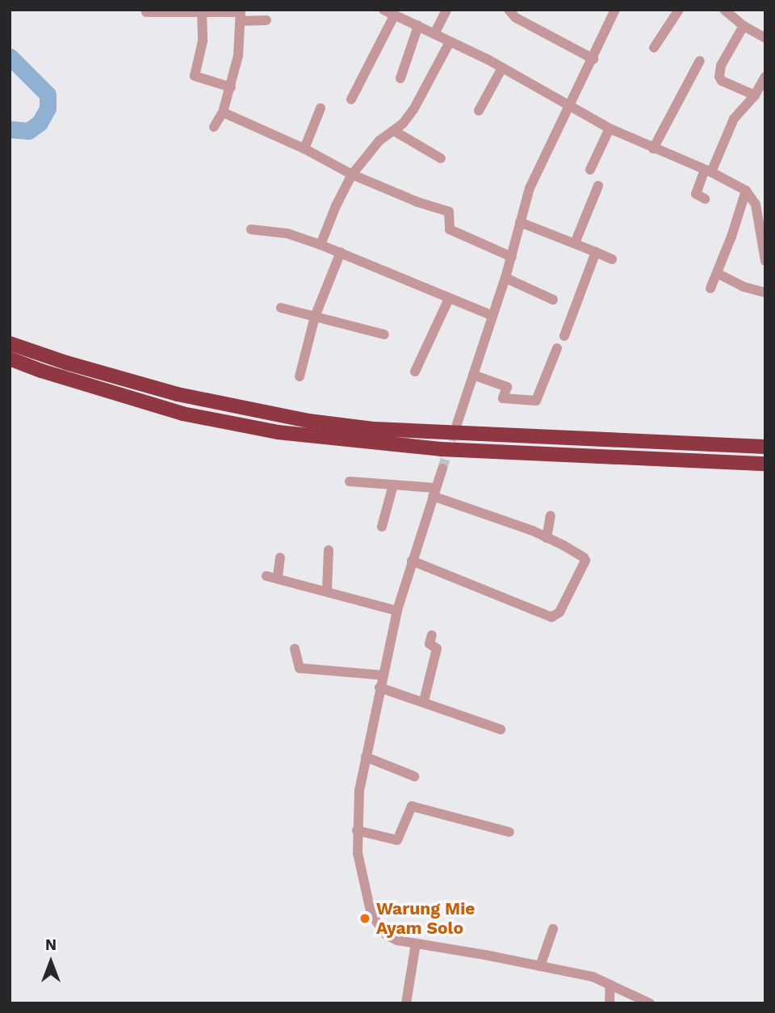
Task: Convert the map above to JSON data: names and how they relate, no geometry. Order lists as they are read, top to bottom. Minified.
{"places":["Warung Mie Ayam Solo"],"north":"top"}
